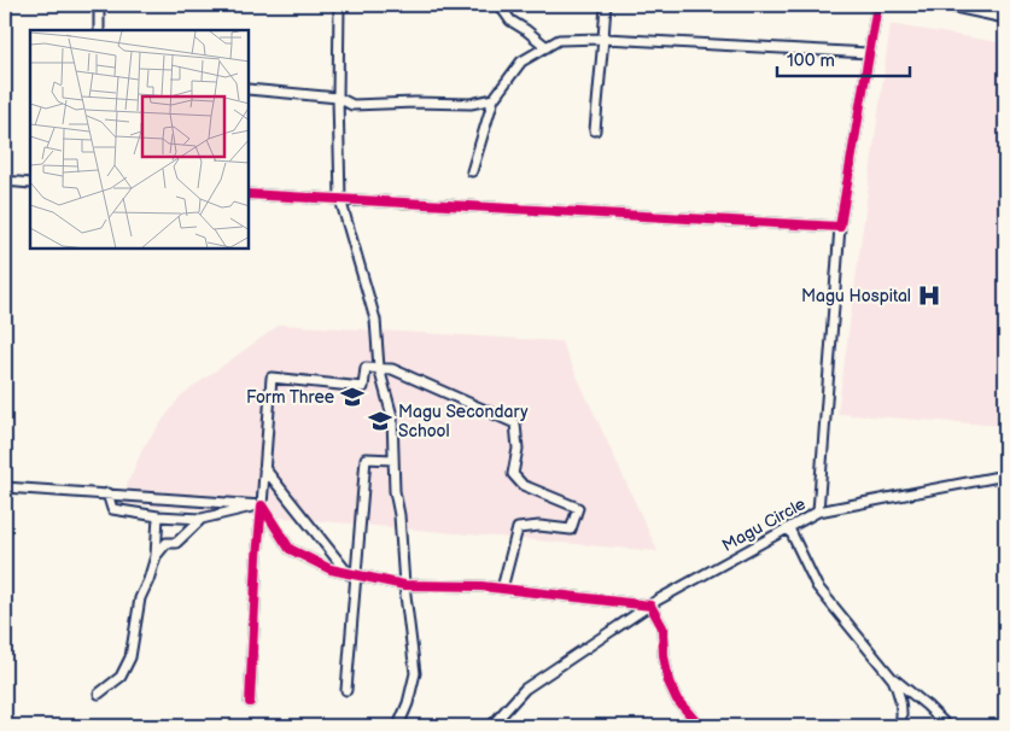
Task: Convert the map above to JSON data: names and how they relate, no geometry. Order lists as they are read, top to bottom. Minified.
{"streets":{"street":["Magu Circle"]},"places":{"hospital":["Magu Hospital"],"school or university":["Form Three","Magu Secondary School"]},"scale_bar":"100 m"}
